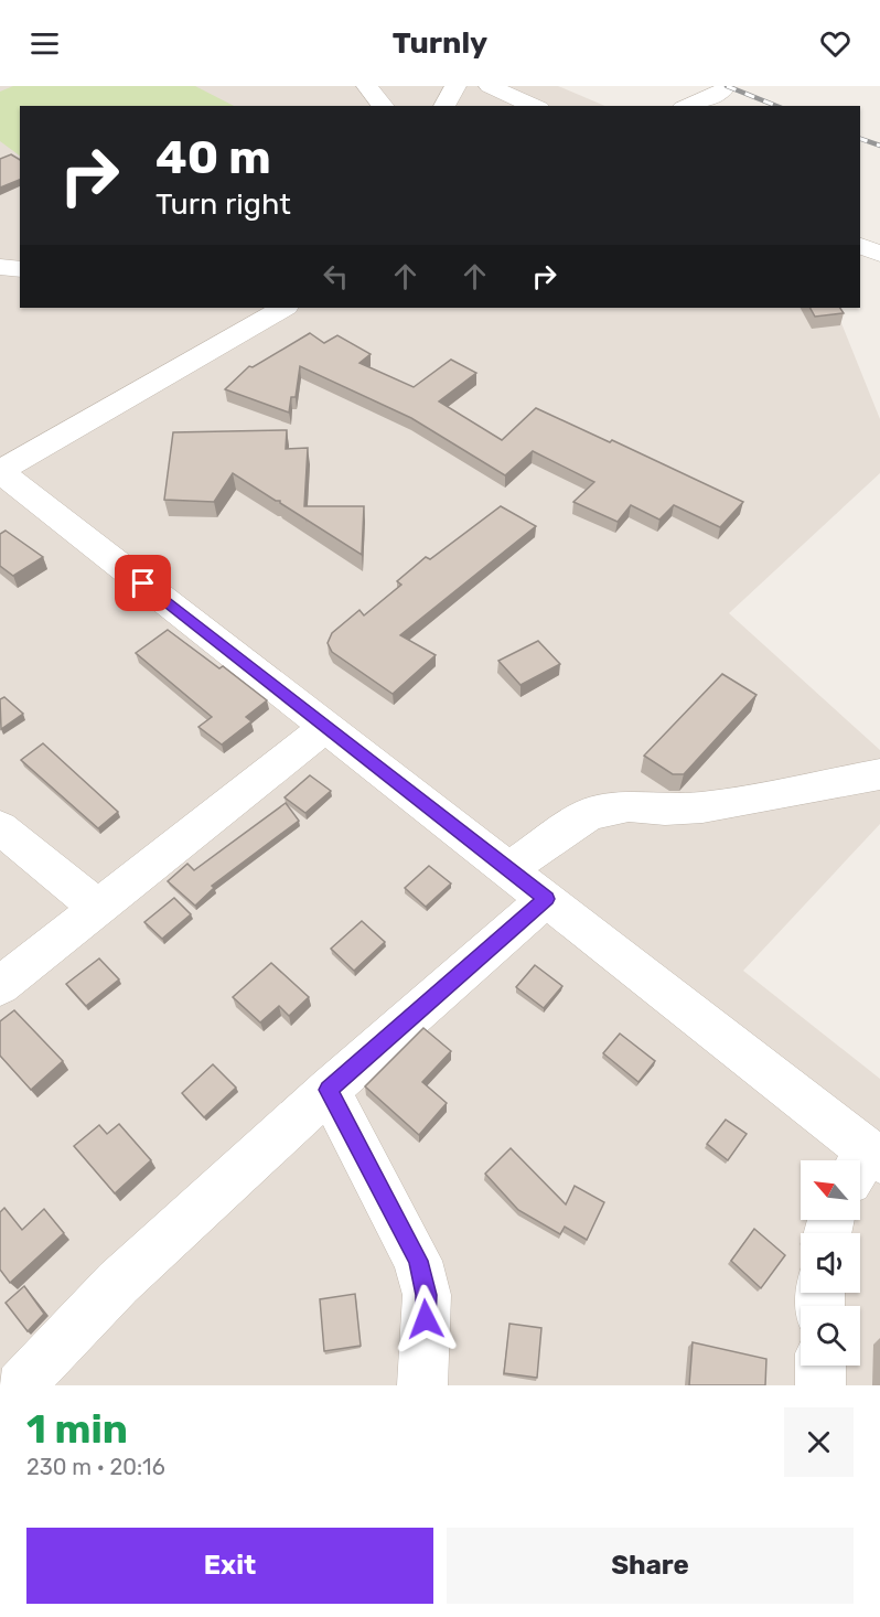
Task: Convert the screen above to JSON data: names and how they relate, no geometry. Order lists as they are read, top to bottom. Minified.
{"north":"top left","page":{"header":"Turnly","turn":["40 m","Turn right"],"heading":["1 min","230 m · 20:16"],"buttons":["Exit","Share"]}}
